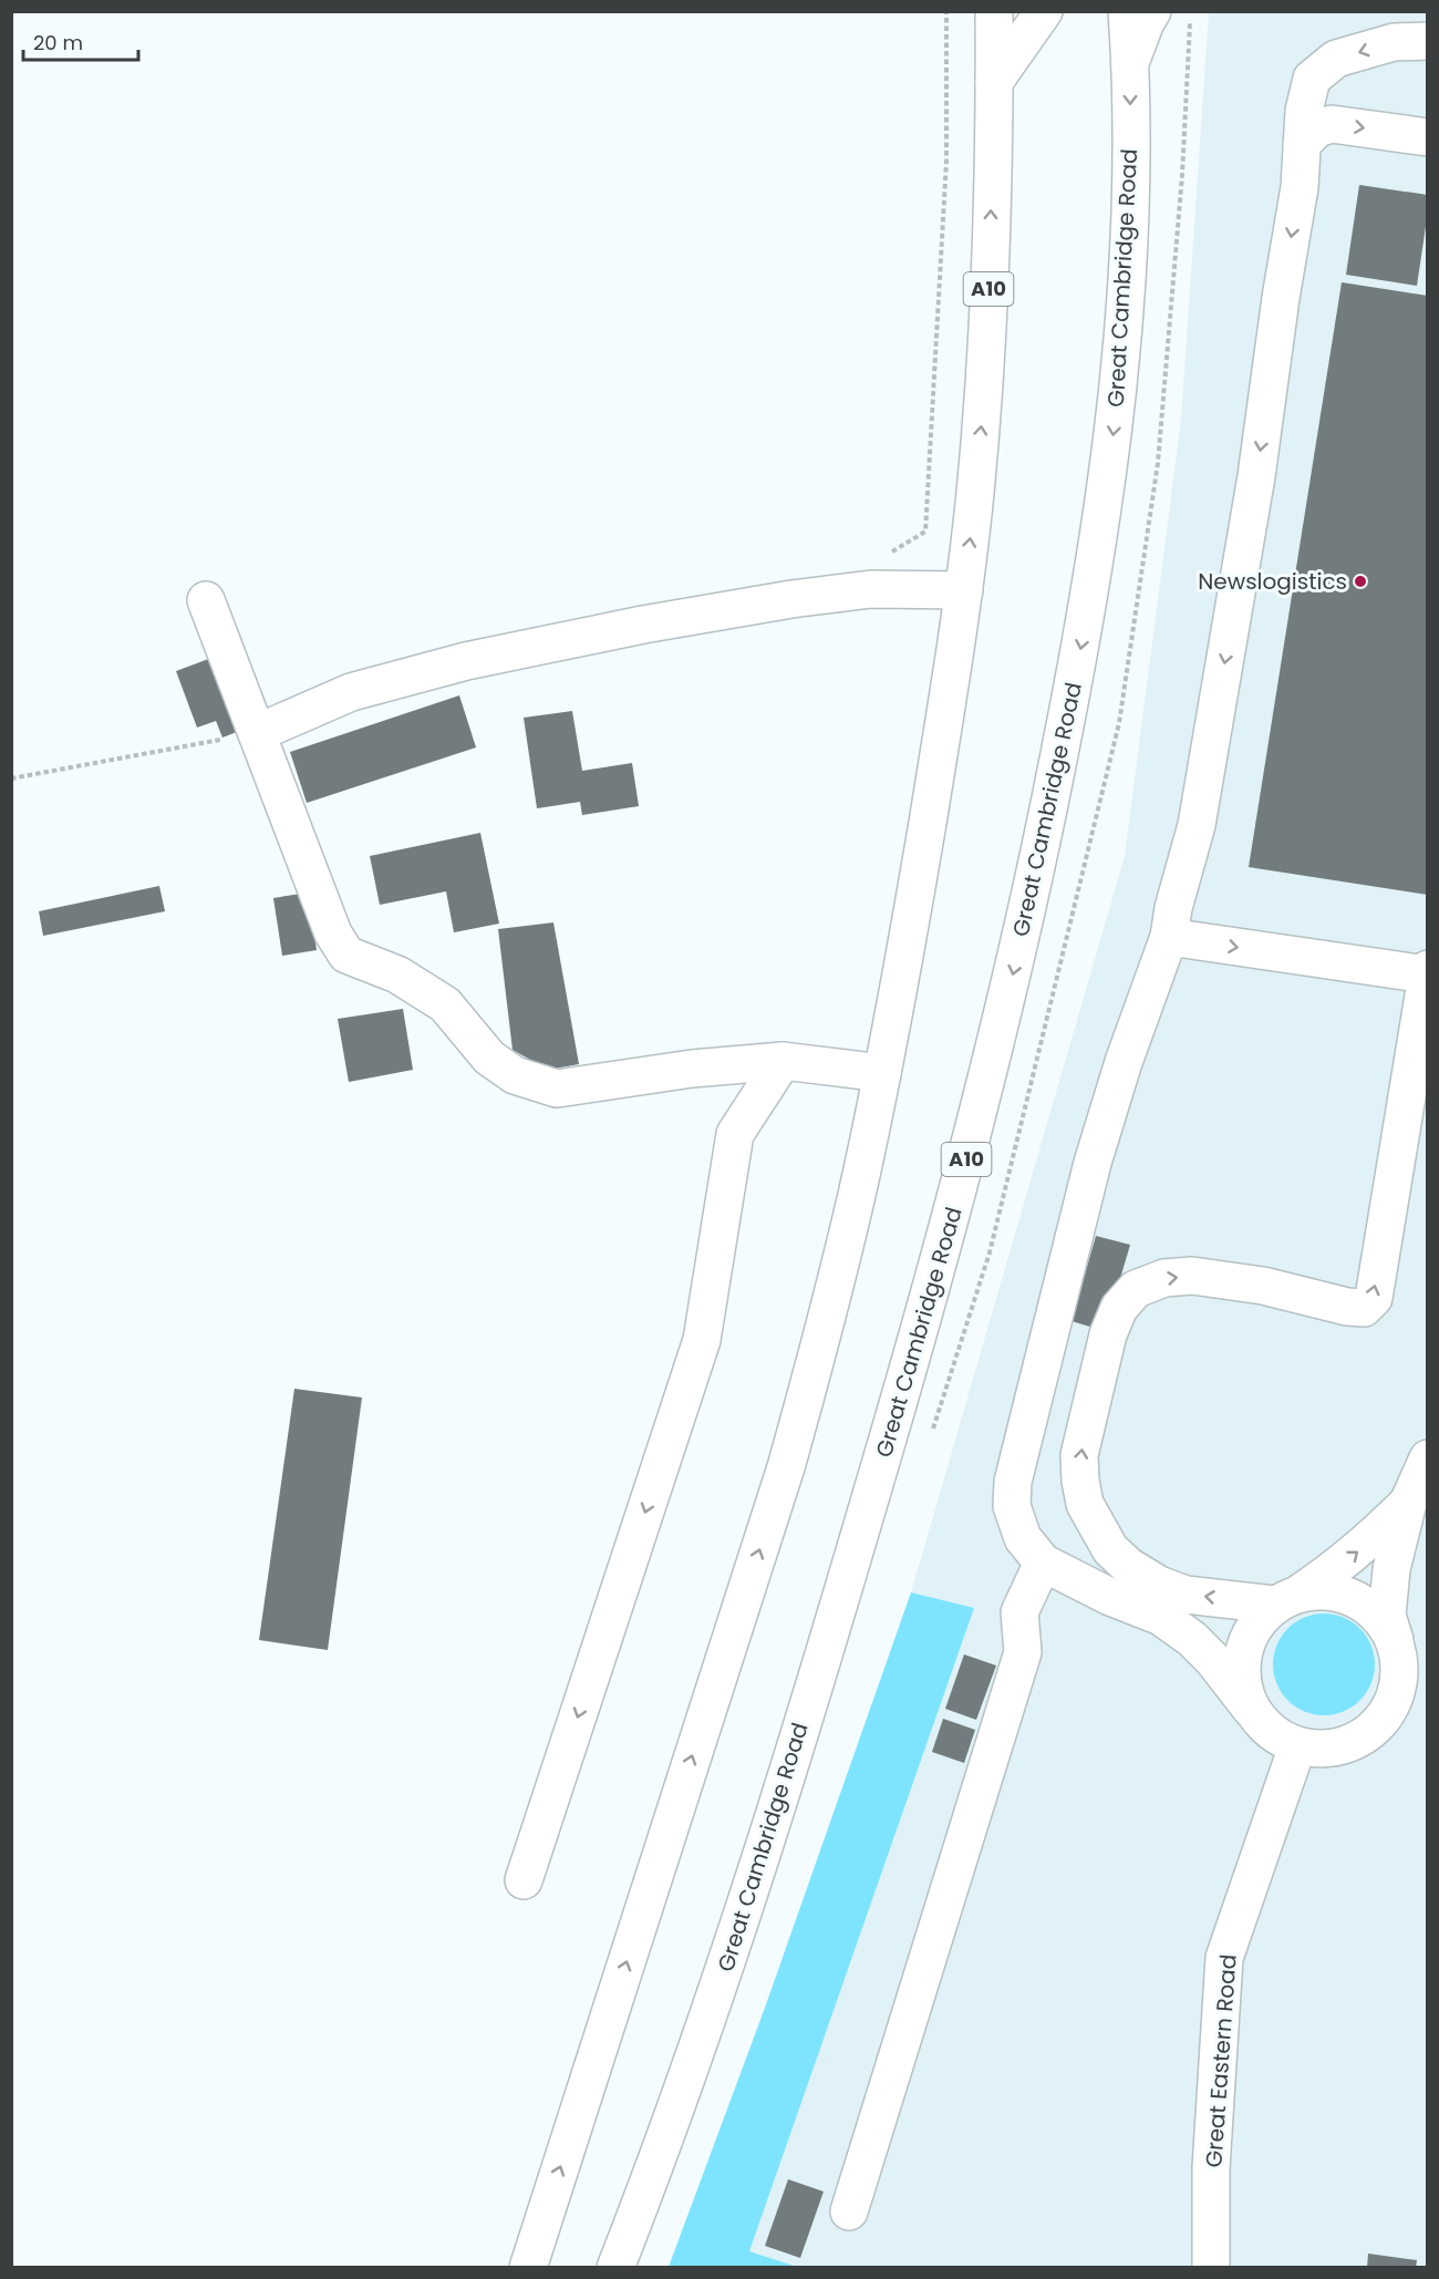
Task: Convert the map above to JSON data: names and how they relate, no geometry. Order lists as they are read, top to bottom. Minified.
{"streets":{"main road":["Great Cambridge Road","A10","Great Eastern Road"]},"places":["Newslogistics"],"scale_bar":"20 m"}
